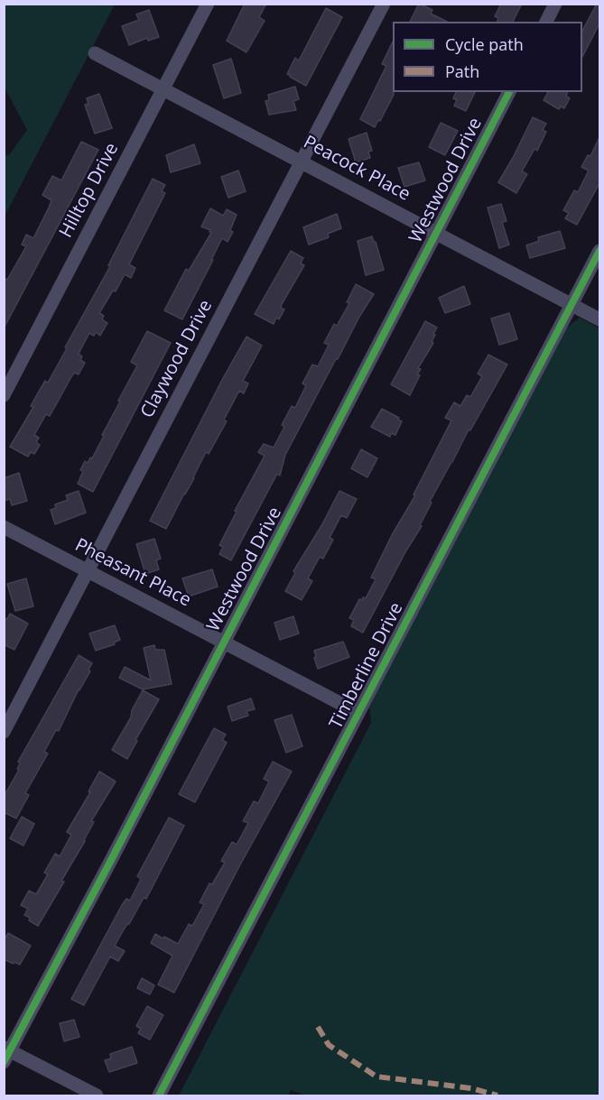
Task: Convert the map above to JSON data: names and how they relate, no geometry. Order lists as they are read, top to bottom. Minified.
{"streets":{"street":["Peacock Place","Westwood Drive","Hilltop Drive","Claywood Drive","Pheasant Place","Timberline Drive"]},"crossings":[["Peacock Place","Westwood Drive"],["Peacock Place","Hilltop Drive"],["Peacock Place","Claywood Drive"],["Peacock Place","Timberline Drive"],["Westwood Drive","Pheasant Place"],["Claywood Drive","Pheasant Place"],["Pheasant Place","Timberline Drive"]],"legend":["Cycle path","Path"]}
